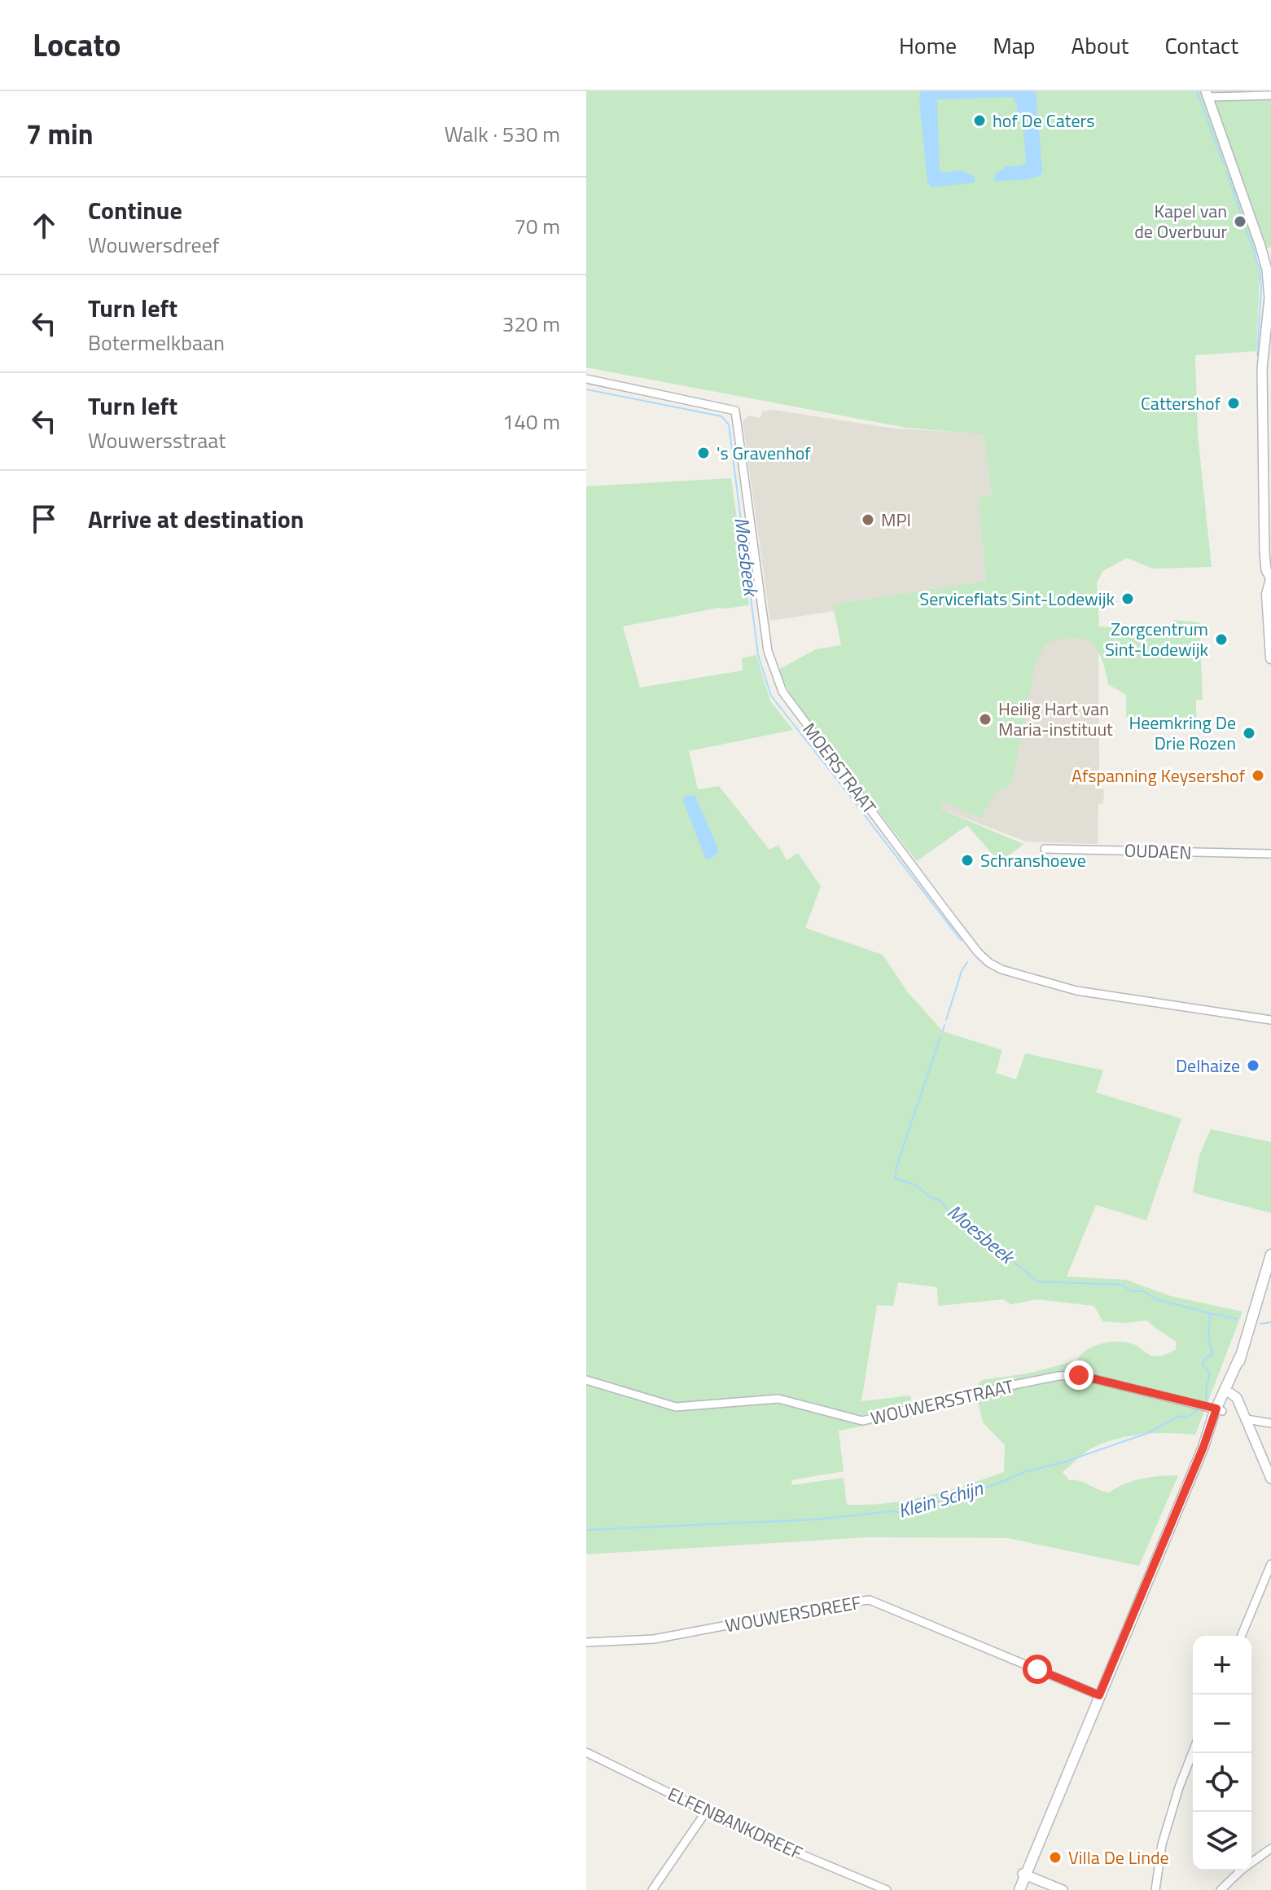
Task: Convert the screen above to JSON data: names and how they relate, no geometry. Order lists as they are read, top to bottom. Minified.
{"streets":{"street":["MOERSTRAAT","OUDAEN","WOUWERSSTRAAT","WOUWERSDREEF","ELFENBANKDREEF"]},"water":["Moesbeek","Klein Schijn"],"places":["hof De Caters","Kapel van de Overbuur","Cattershof","'s Gravenhof","MPI","Serviceflats Sint-Lodewijk","Zorgcentrum Sint-Lodewijk","Heilig Hart van Maria-instituut","Heemkring De Drie Rozen","Afspanning Keysershof","Schranshoeve","Delhaize","Villa De Linde"],"page":{"header":"Locato","nav":["Home","Map","About","Contact"],"heading":["7 min","Walk · 530 m"],"list":[["Continue","Wouwersdreef","70 m"],["Turn left","Botermelkbaan","320 m"],["Turn left","Wouwersstraat","140 m"],"Arrive at destination"],"map_buttons":["+","−"]}}
